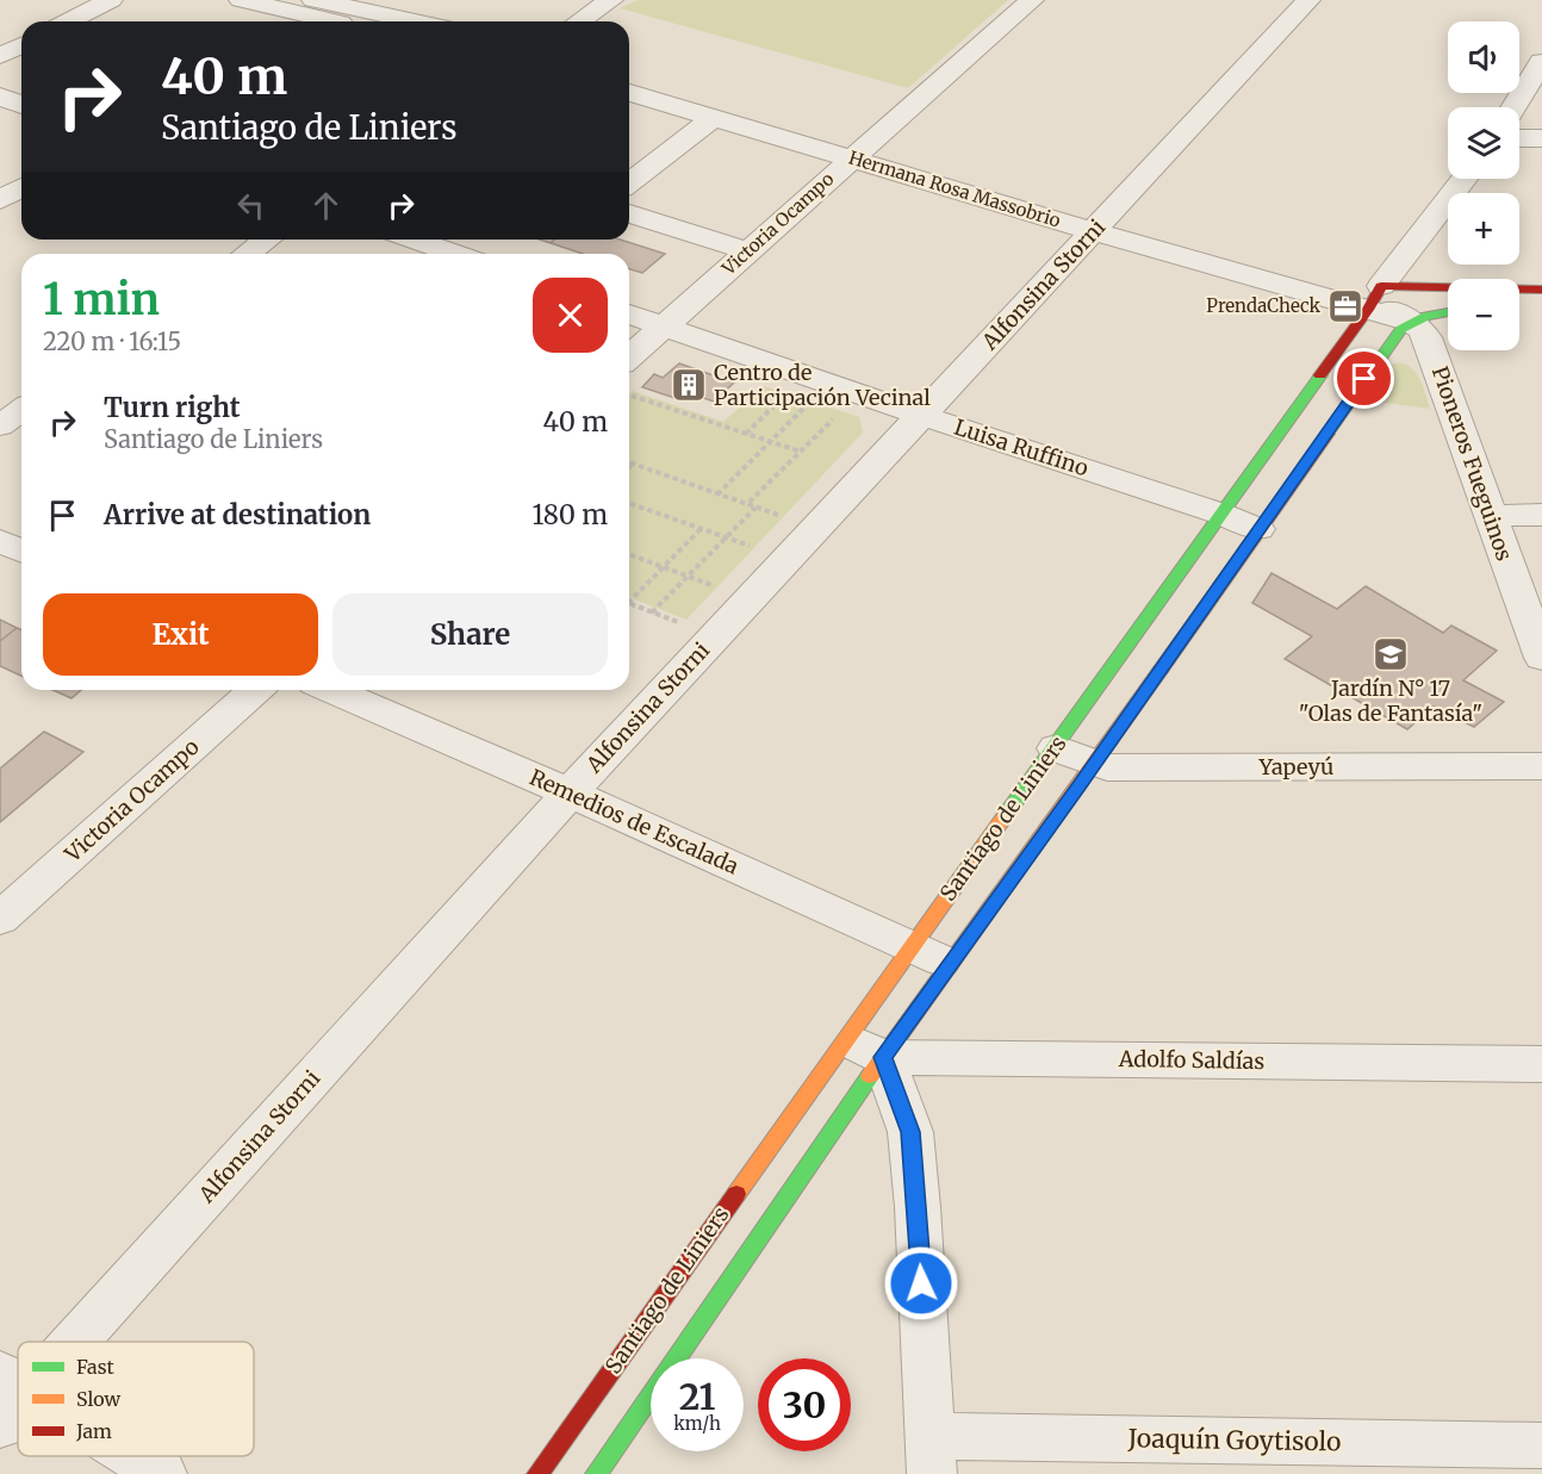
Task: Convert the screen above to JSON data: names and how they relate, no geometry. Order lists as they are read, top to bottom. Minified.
{"streets":{"street":["Hermana Rosa Massobrio","Victoria Ocampo","Alfonsina Storni","Luisa Ruffino","Pioneros Fueguinos","Yapeyú","Santiago de Liniers","Remedios de Escalada","Adolfo Saldías","Joaquín Goytisolo"]},"crossings":[["Hermana Rosa Massobrio","Victoria Ocampo"],["Hermana Rosa Massobrio","Alfonsina Storni"],["Hermana Rosa Massobrio","Pioneros Fueguinos"],["Hermana Rosa Massobrio","Santiago de Liniers"],["Victoria Ocampo","Luisa Ruffino"],["Alfonsina Storni","Luisa Ruffino"],["Alfonsina Storni","Remedios de Escalada"],["Luisa Ruffino","Santiago de Liniers"],["Pioneros Fueguinos","Santiago de Liniers"],["Yapeyú","Santiago de Liniers"],["Santiago de Liniers","Remedios de Escalada"],["Santiago de Liniers","Adolfo Saldías"]],"places":{"office":["PrendaCheck"],"building":["Centro de Participación Vecinal"],"school or university":["Jardín N° 17 \"Olas de Fantasía\""]},"legend":["Fast","Slow","Jam"],"page":{"map_buttons":["+","−"],"turn":["40 m","Santiago de Liniers"],"heading":["1 min","220 m · 16:15"],"list":[{"name":"Turn right","note":"Santiago de Liniers","value":"40 m"},{"name":"Arrive at destination","value":"180 m"}],"buttons":["Exit","Share"],"speed":"21 km/h","limit":"30"}}
